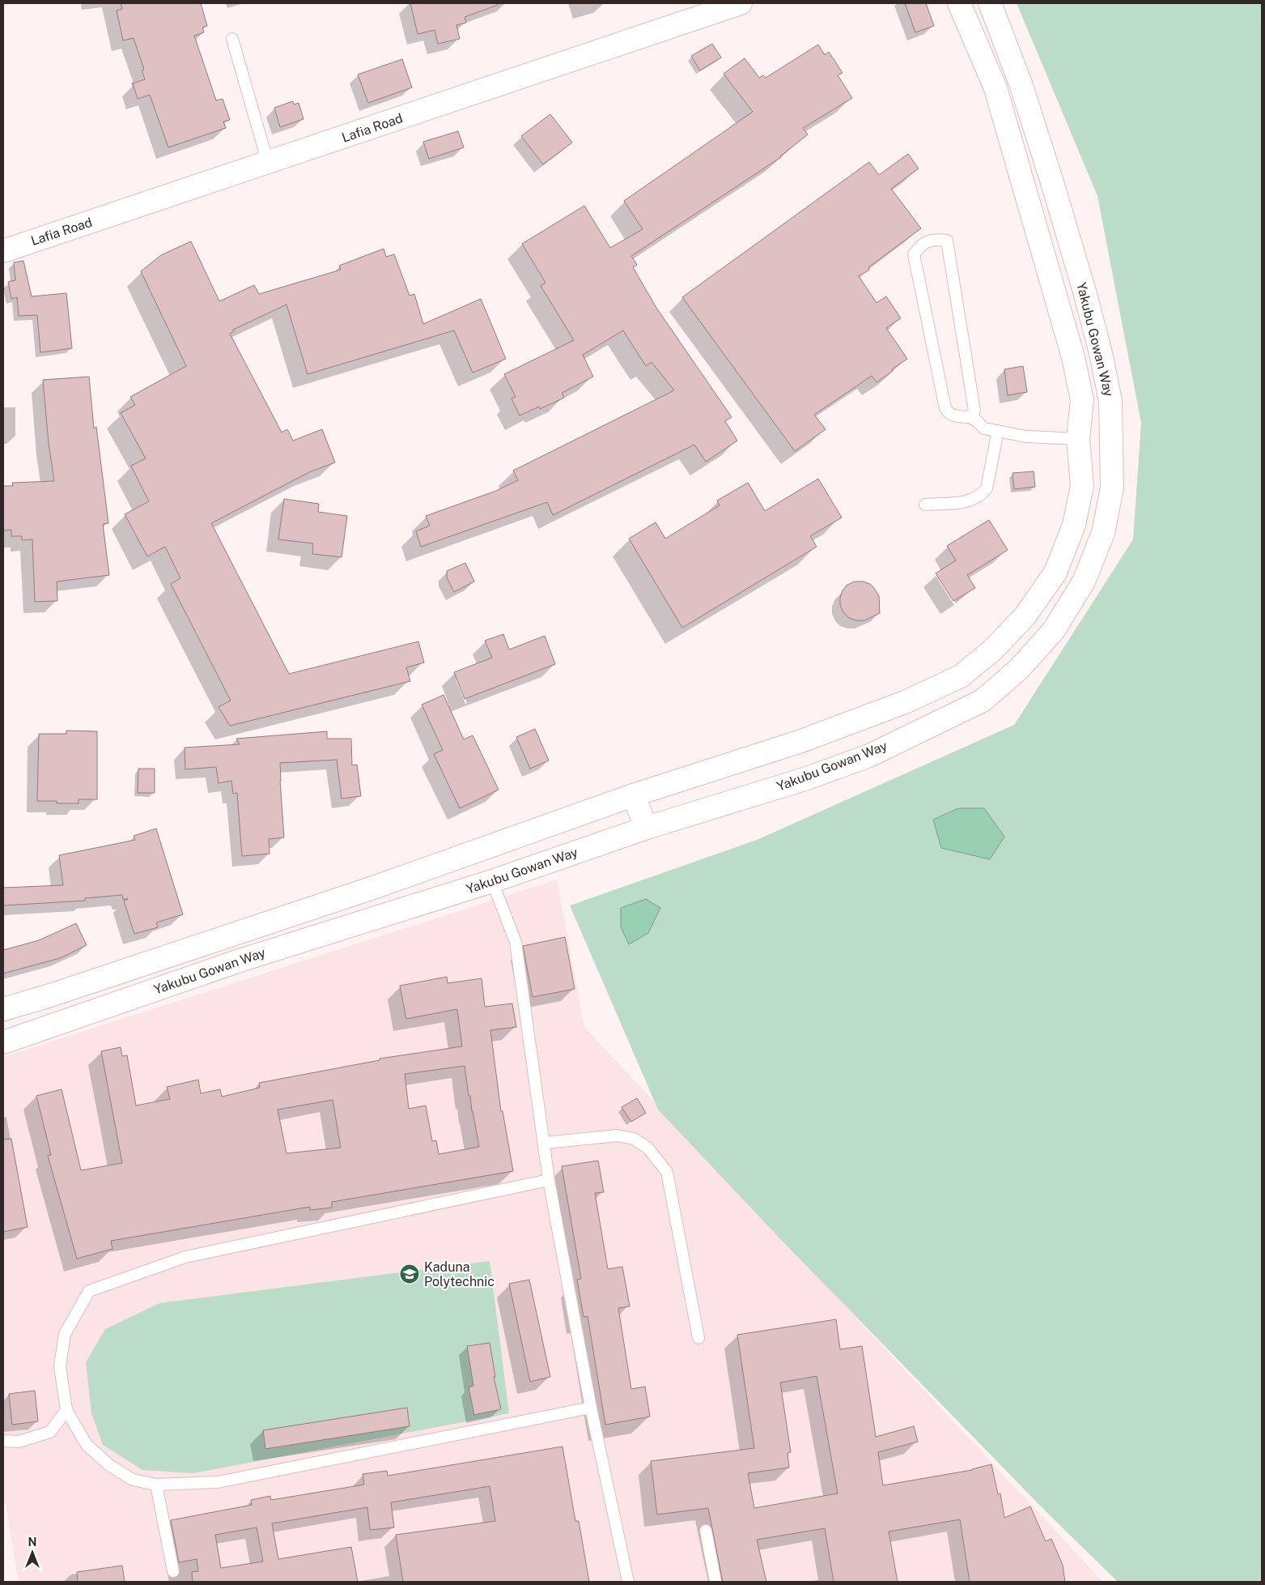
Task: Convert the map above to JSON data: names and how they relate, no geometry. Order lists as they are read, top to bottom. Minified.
{"streets":{"street":["Lafia Road","Yakubu Gowan Way"]},"places":{"school or university":["Kaduna Polytechnic"]},"north":"top"}
